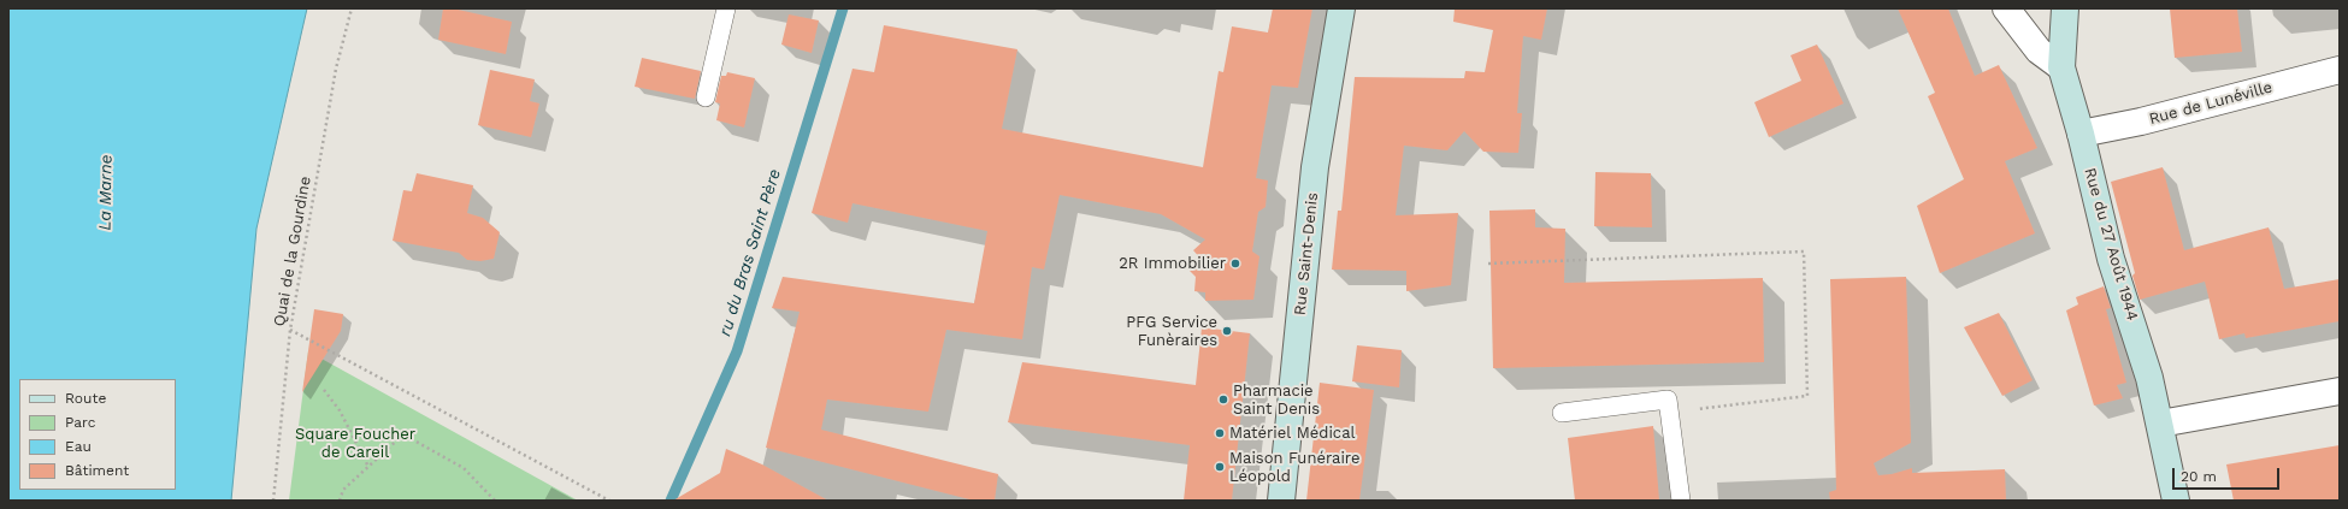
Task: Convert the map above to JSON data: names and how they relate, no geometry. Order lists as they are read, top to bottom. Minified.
{"streets":{"street":["Rue de Lunéville","Rue du 27 Août 1944","Rue Saint-Denis"],"path":["Quai de la Gourdine"]},"crossings":[["Rue de Lunéville","Rue du 27 Août 1944"]],"water":["La Marne","ru du Bras Saint Père"],"parks":["Square Foucher de Careil"],"places":["2R Immobilier","PFG Service Funèraires","Pharmacie Saint Denis","Matériel Médical","Maison Funéraire Léopold"],"legend":["Route","Parc","Eau","Bâtiment"],"scale_bar":"20 m"}
